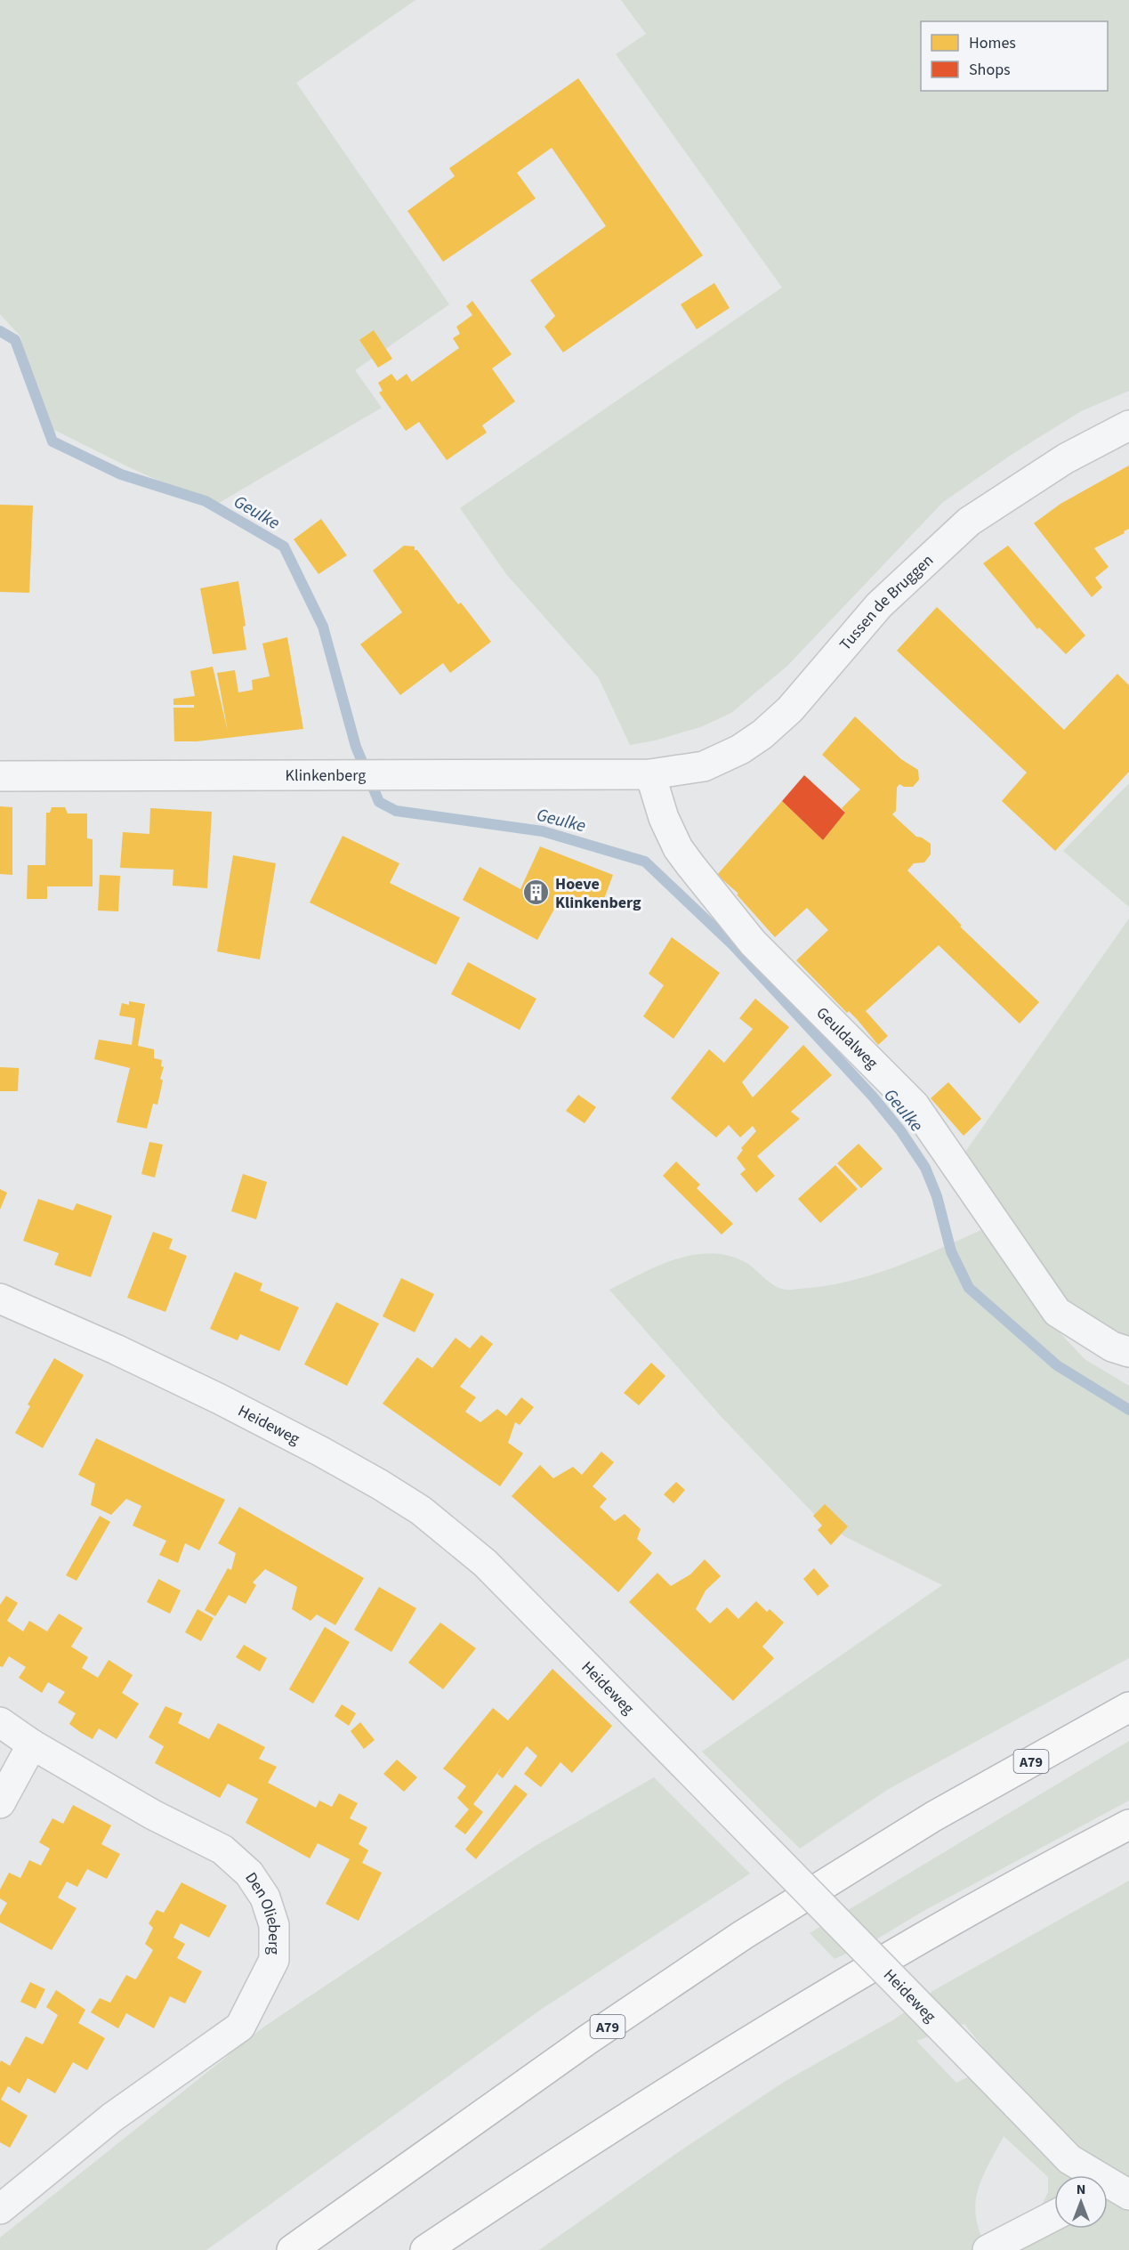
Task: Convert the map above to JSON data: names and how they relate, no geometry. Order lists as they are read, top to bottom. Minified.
{"streets":{"highway":["A79"],"street":["Tussen de Bruggen","Klinkenberg","Geuldalweg","Heideweg","Den Olieberg"]},"crossings":[["Tussen de Bruggen","Klinkenberg"],["Tussen de Bruggen","Geuldalweg"],["Klinkenberg","Geuldalweg"]],"water":["Geulke"],"places":{"building":["Hoeve Klinkenberg"]},"legend":["Homes","Shops"],"north":"top"}
